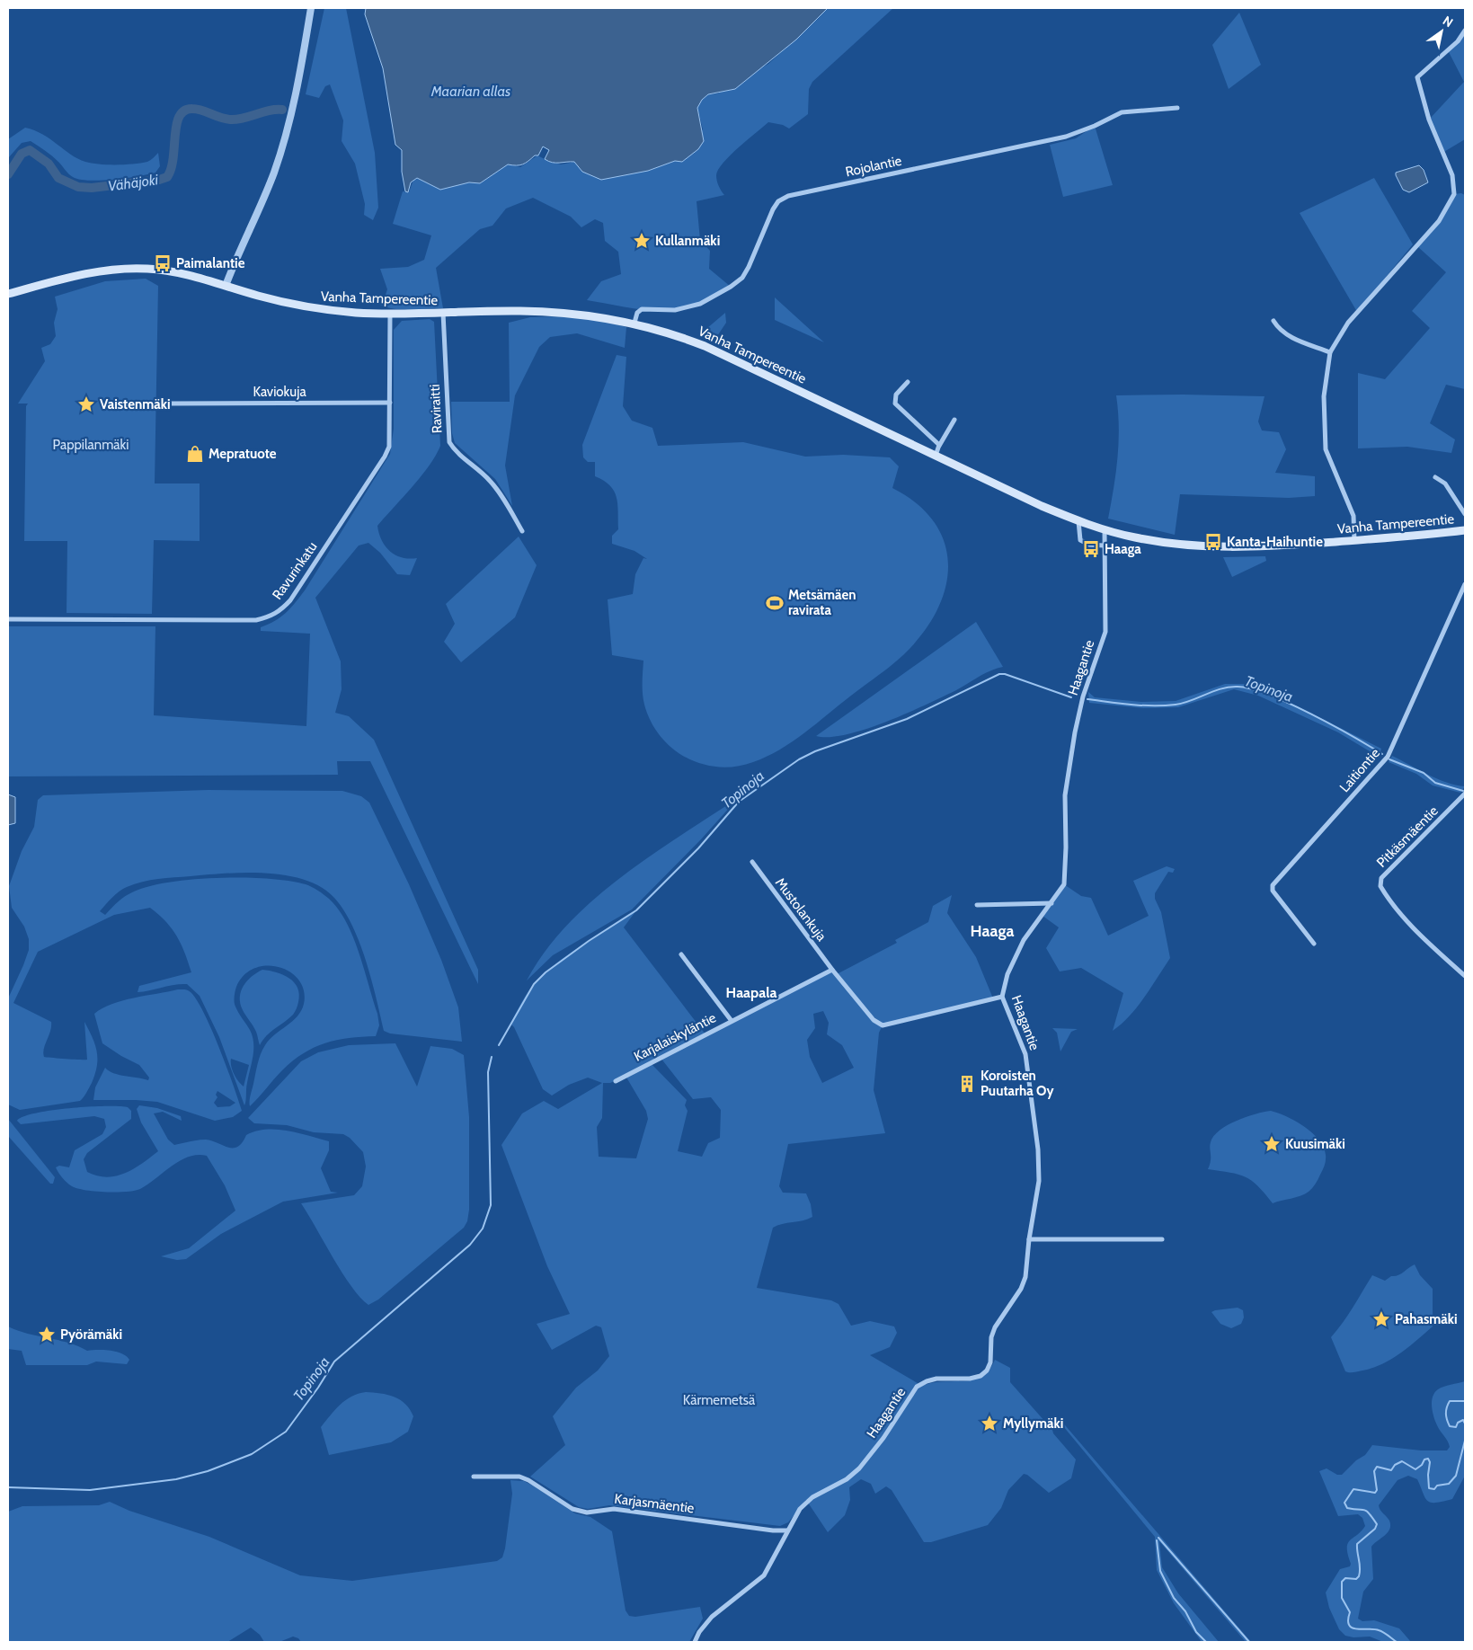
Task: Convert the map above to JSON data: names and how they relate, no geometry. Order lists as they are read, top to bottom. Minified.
{"streets":{"main road":["Vanha Tampereentie"],"street":["Rojolantie","Kaviokuja","Raviraitti","Ravurinkatu","Haagantie","Laitiontie","Pitkäsmäentie","Mustolankuja","Karjalaiskyläntie","Karjasmäentie"]},"crossings":[["Rojolantie","Vanha Tampereentie"],["Vanha Tampereentie","Raviraitti"],["Vanha Tampereentie","Ravurinkatu"],["Vanha Tampereentie","Haagantie"],["Kaviokuja","Ravurinkatu"],["Haagantie","Karjasmäentie"],["Mustolankuja","Karjalaiskyläntie"]],"districts":["Haaga","Haapala"],"water":["Maarian allas","Vähäjoki","Topinoja"],"parks":["Pappilanmäki","Kärmemetsä"],"places":{"place":["Kullanmäki","Vaistenmäki","Kuusimäki","Pahasmäki","Pyörämäki","Myllymäki"],"bus stop":["Paimalantie","Kanta-Haihuntie","Haaga"],"shop":["Mepratuote"],"sports":["Metsämäen ravirata"],"building":["Koroisten Puutarha Oy"]},"north":"top right"}
